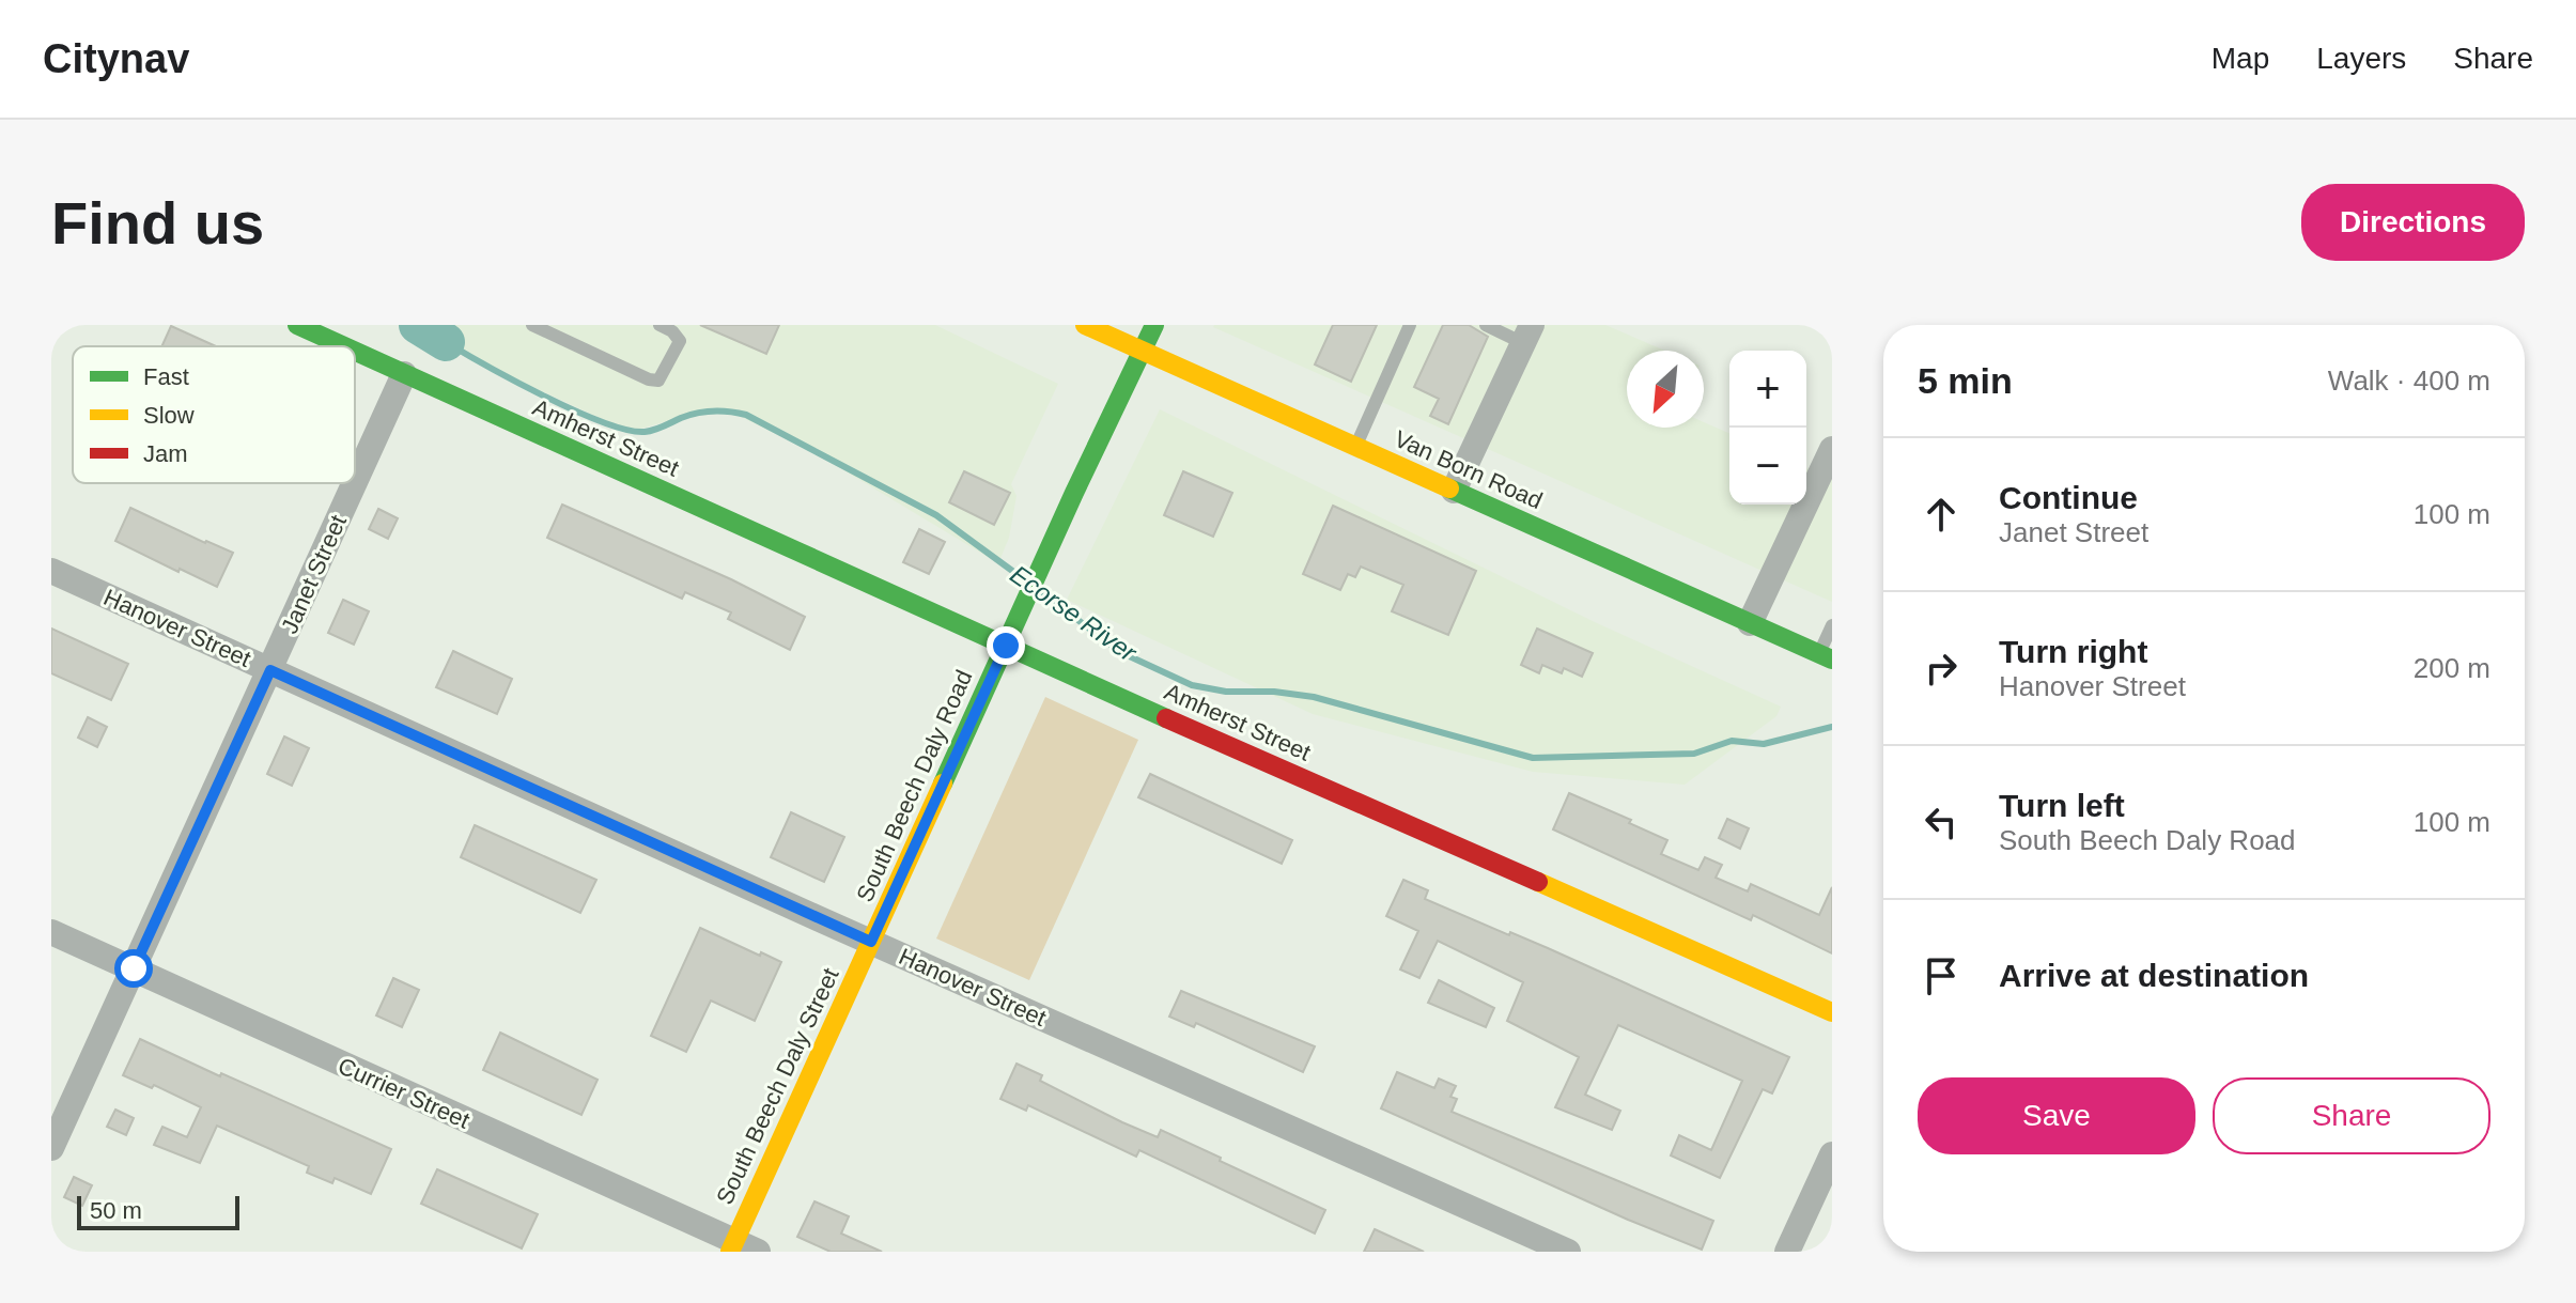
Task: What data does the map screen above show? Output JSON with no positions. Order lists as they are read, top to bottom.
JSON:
{
  "streets": {
    "main road": [
      "Amherst Street",
      "Van Born Road",
      "South Beech Daly Road",
      "South Beech Daly Street"
    ],
    "street": ["Janet Street", "Hanover Street", "Currier Street"]
  },
  "crossings": [
    ["Amherst Street", "Janet Street"],
    ["Amherst Street", "South Beech Daly Road"],
    ["Van Born Road", "South Beech Daly Road"],
    ["Janet Street", "Hanover Street"],
    ["Janet Street", "Currier Street"],
    ["Hanover Street", "South Beech Daly Road"],
    ["Hanover Street", "South Beech Daly Street"],
    ["South Beech Daly Road", "South Beech Daly Street"],
    ["South Beech Daly Street", "Currier Street"]
  ],
  "water": ["Ecorse River"],
  "legend": ["Fast", "Slow", "Jam"],
  "scale_bar": "50 m",
  "north": "bottom left",
  "page": {
    "header": "Citynav",
    "nav": ["Map", "Layers", "Share"],
    "buttons": [
      "Directions",
      ["Save", "Share"]
    ],
    "title": "Find us",
    "heading": ["5 min", "Walk · 400 m"],
    "map_buttons": ["+", "−"],
    "list": [
      ["Continue", "Janet Street", "100 m"],
      ["Turn right", "Hanover Street", "200 m"],
      ["Turn left", "South Beech Daly Road", "100 m"],
      "Arrive at destination"
    ],
    "scale": "50 m"
  }
}
